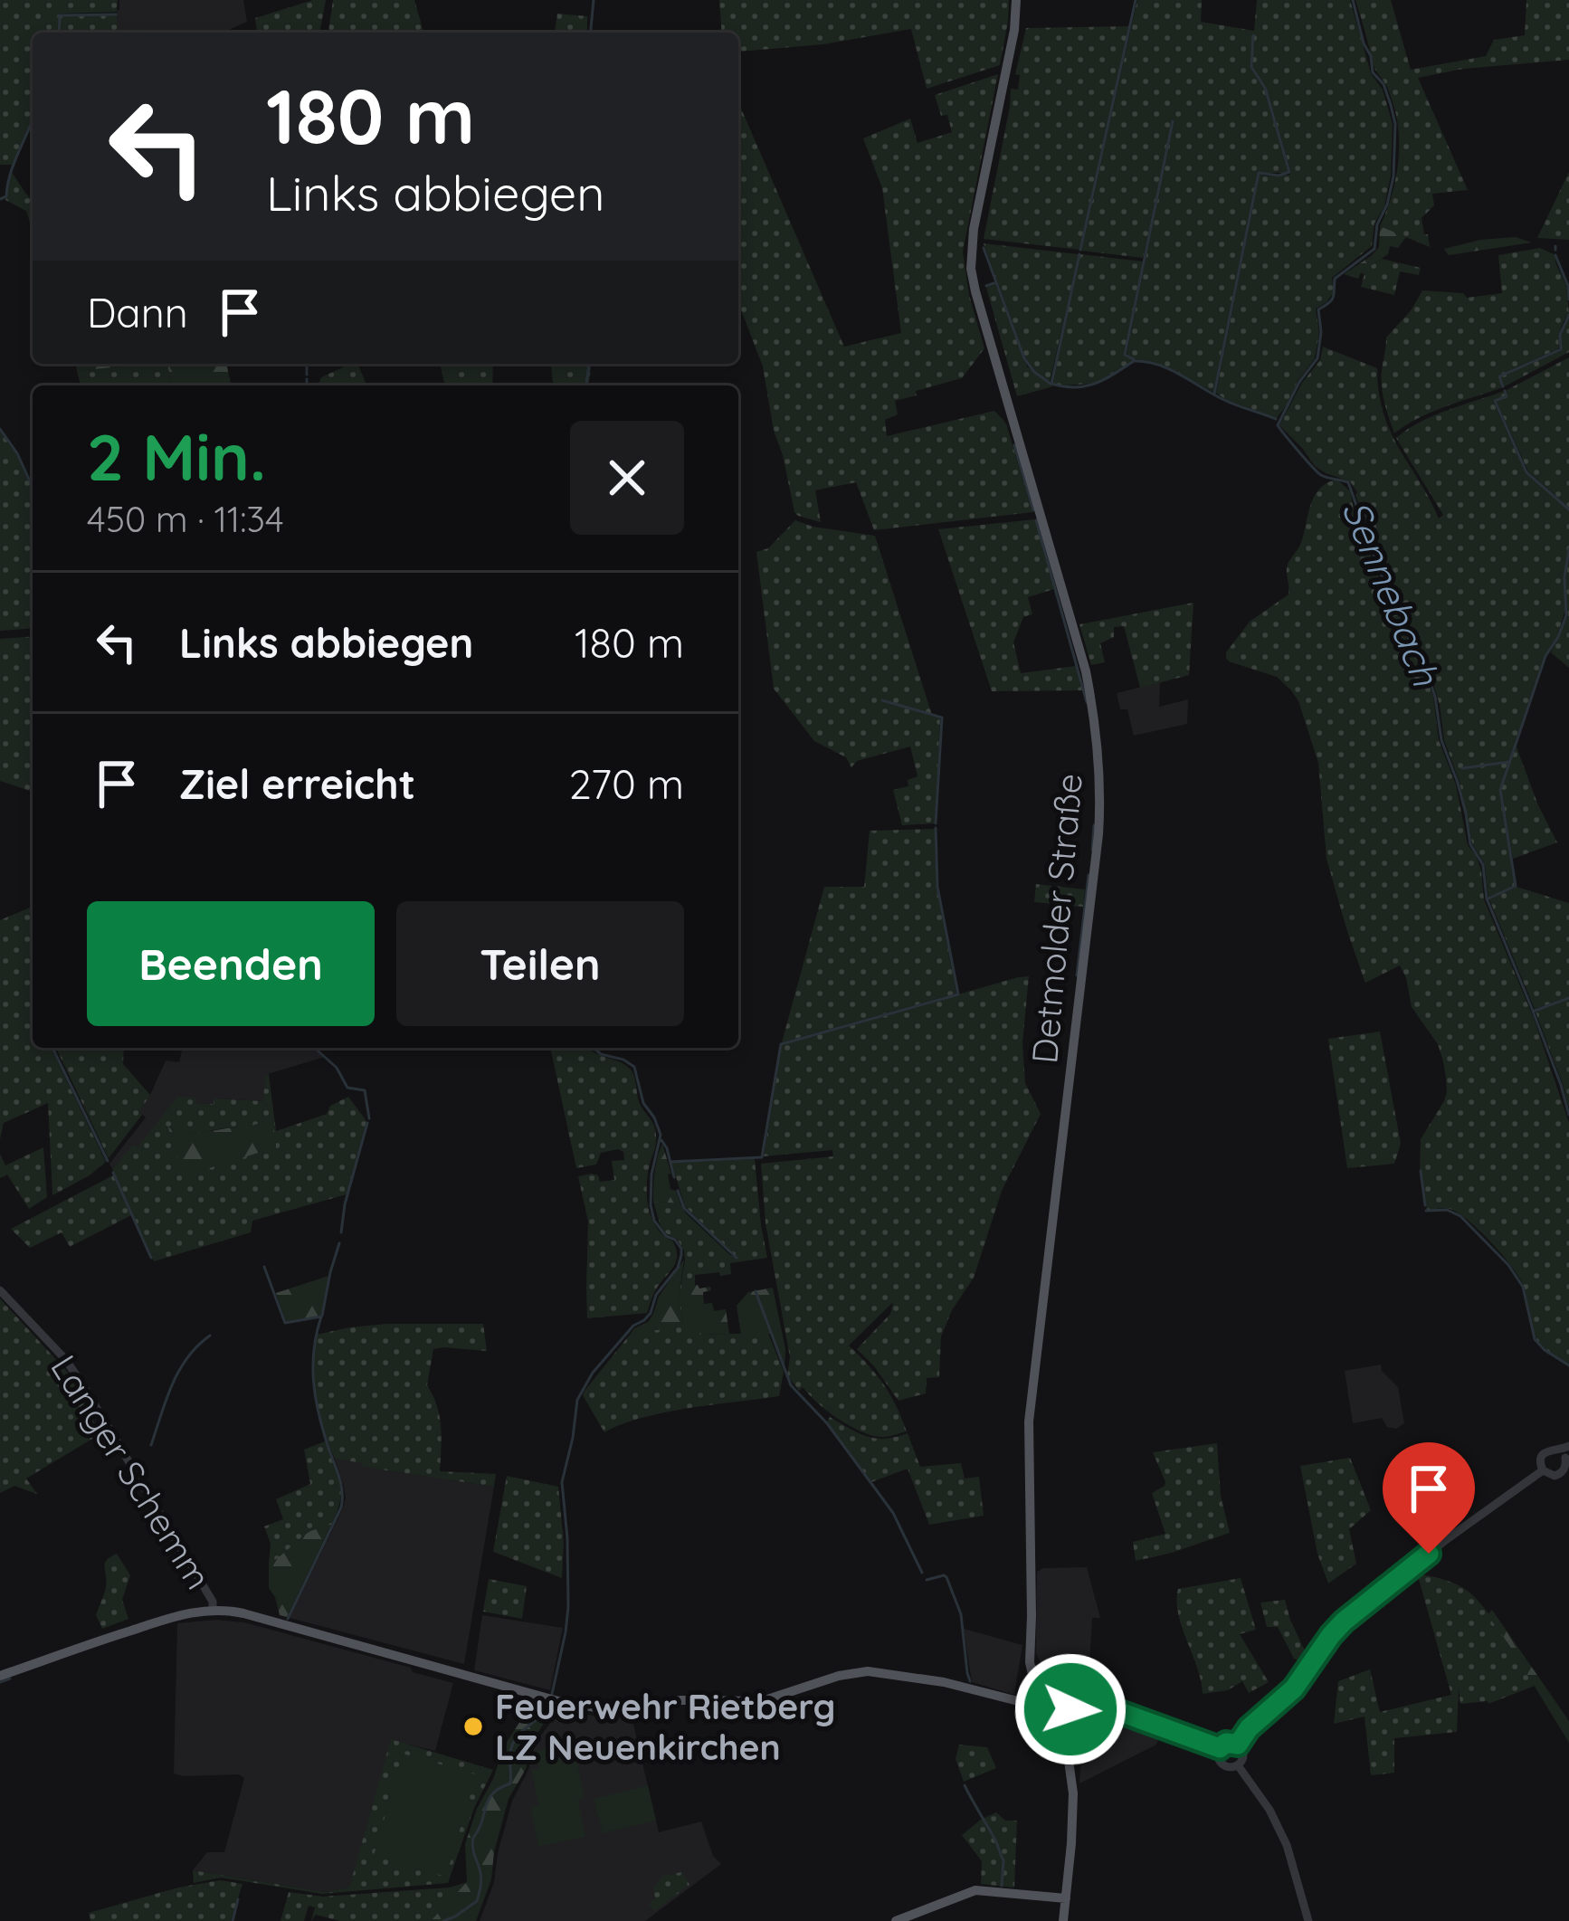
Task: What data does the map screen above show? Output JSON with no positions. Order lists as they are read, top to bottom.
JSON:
{
  "streets": {
    "main road": ["Detmolder Straße"],
    "street": ["Langer Schemm"]
  },
  "water": ["Sennebach"],
  "places": ["Feuerwehr Rietberg LZ Neuenkirchen"],
  "page": {
    "turn": ["180 m", "Links abbiegen"],
    "then": "Dann",
    "heading": ["2 Min.", "450 m · 11:34"],
    "list": [
      {
        "name": "Links abbiegen",
        "value": "180 m"
      },
      {
        "name": "Ziel erreicht",
        "value": "270 m"
      }
    ],
    "buttons": ["Beenden", "Teilen"]
  }
}
